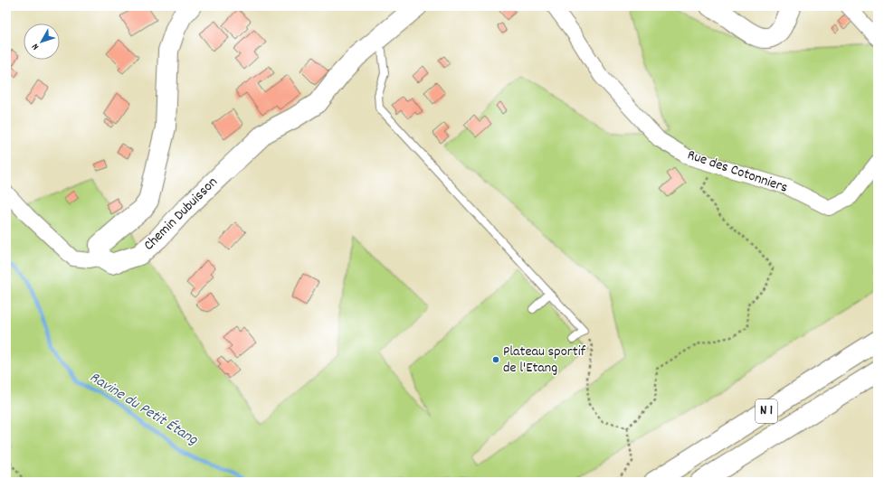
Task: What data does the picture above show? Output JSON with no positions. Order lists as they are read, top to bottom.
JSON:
{
  "streets": {
    "main road": ["Chemin Dubuisson", "N 1"],
    "street": ["Rue des Cotonniers"]
  },
  "water": ["Ravine du Petit Étang"],
  "places": ["Plateau sportif de l'Etang"],
  "north": "bottom left"
}
